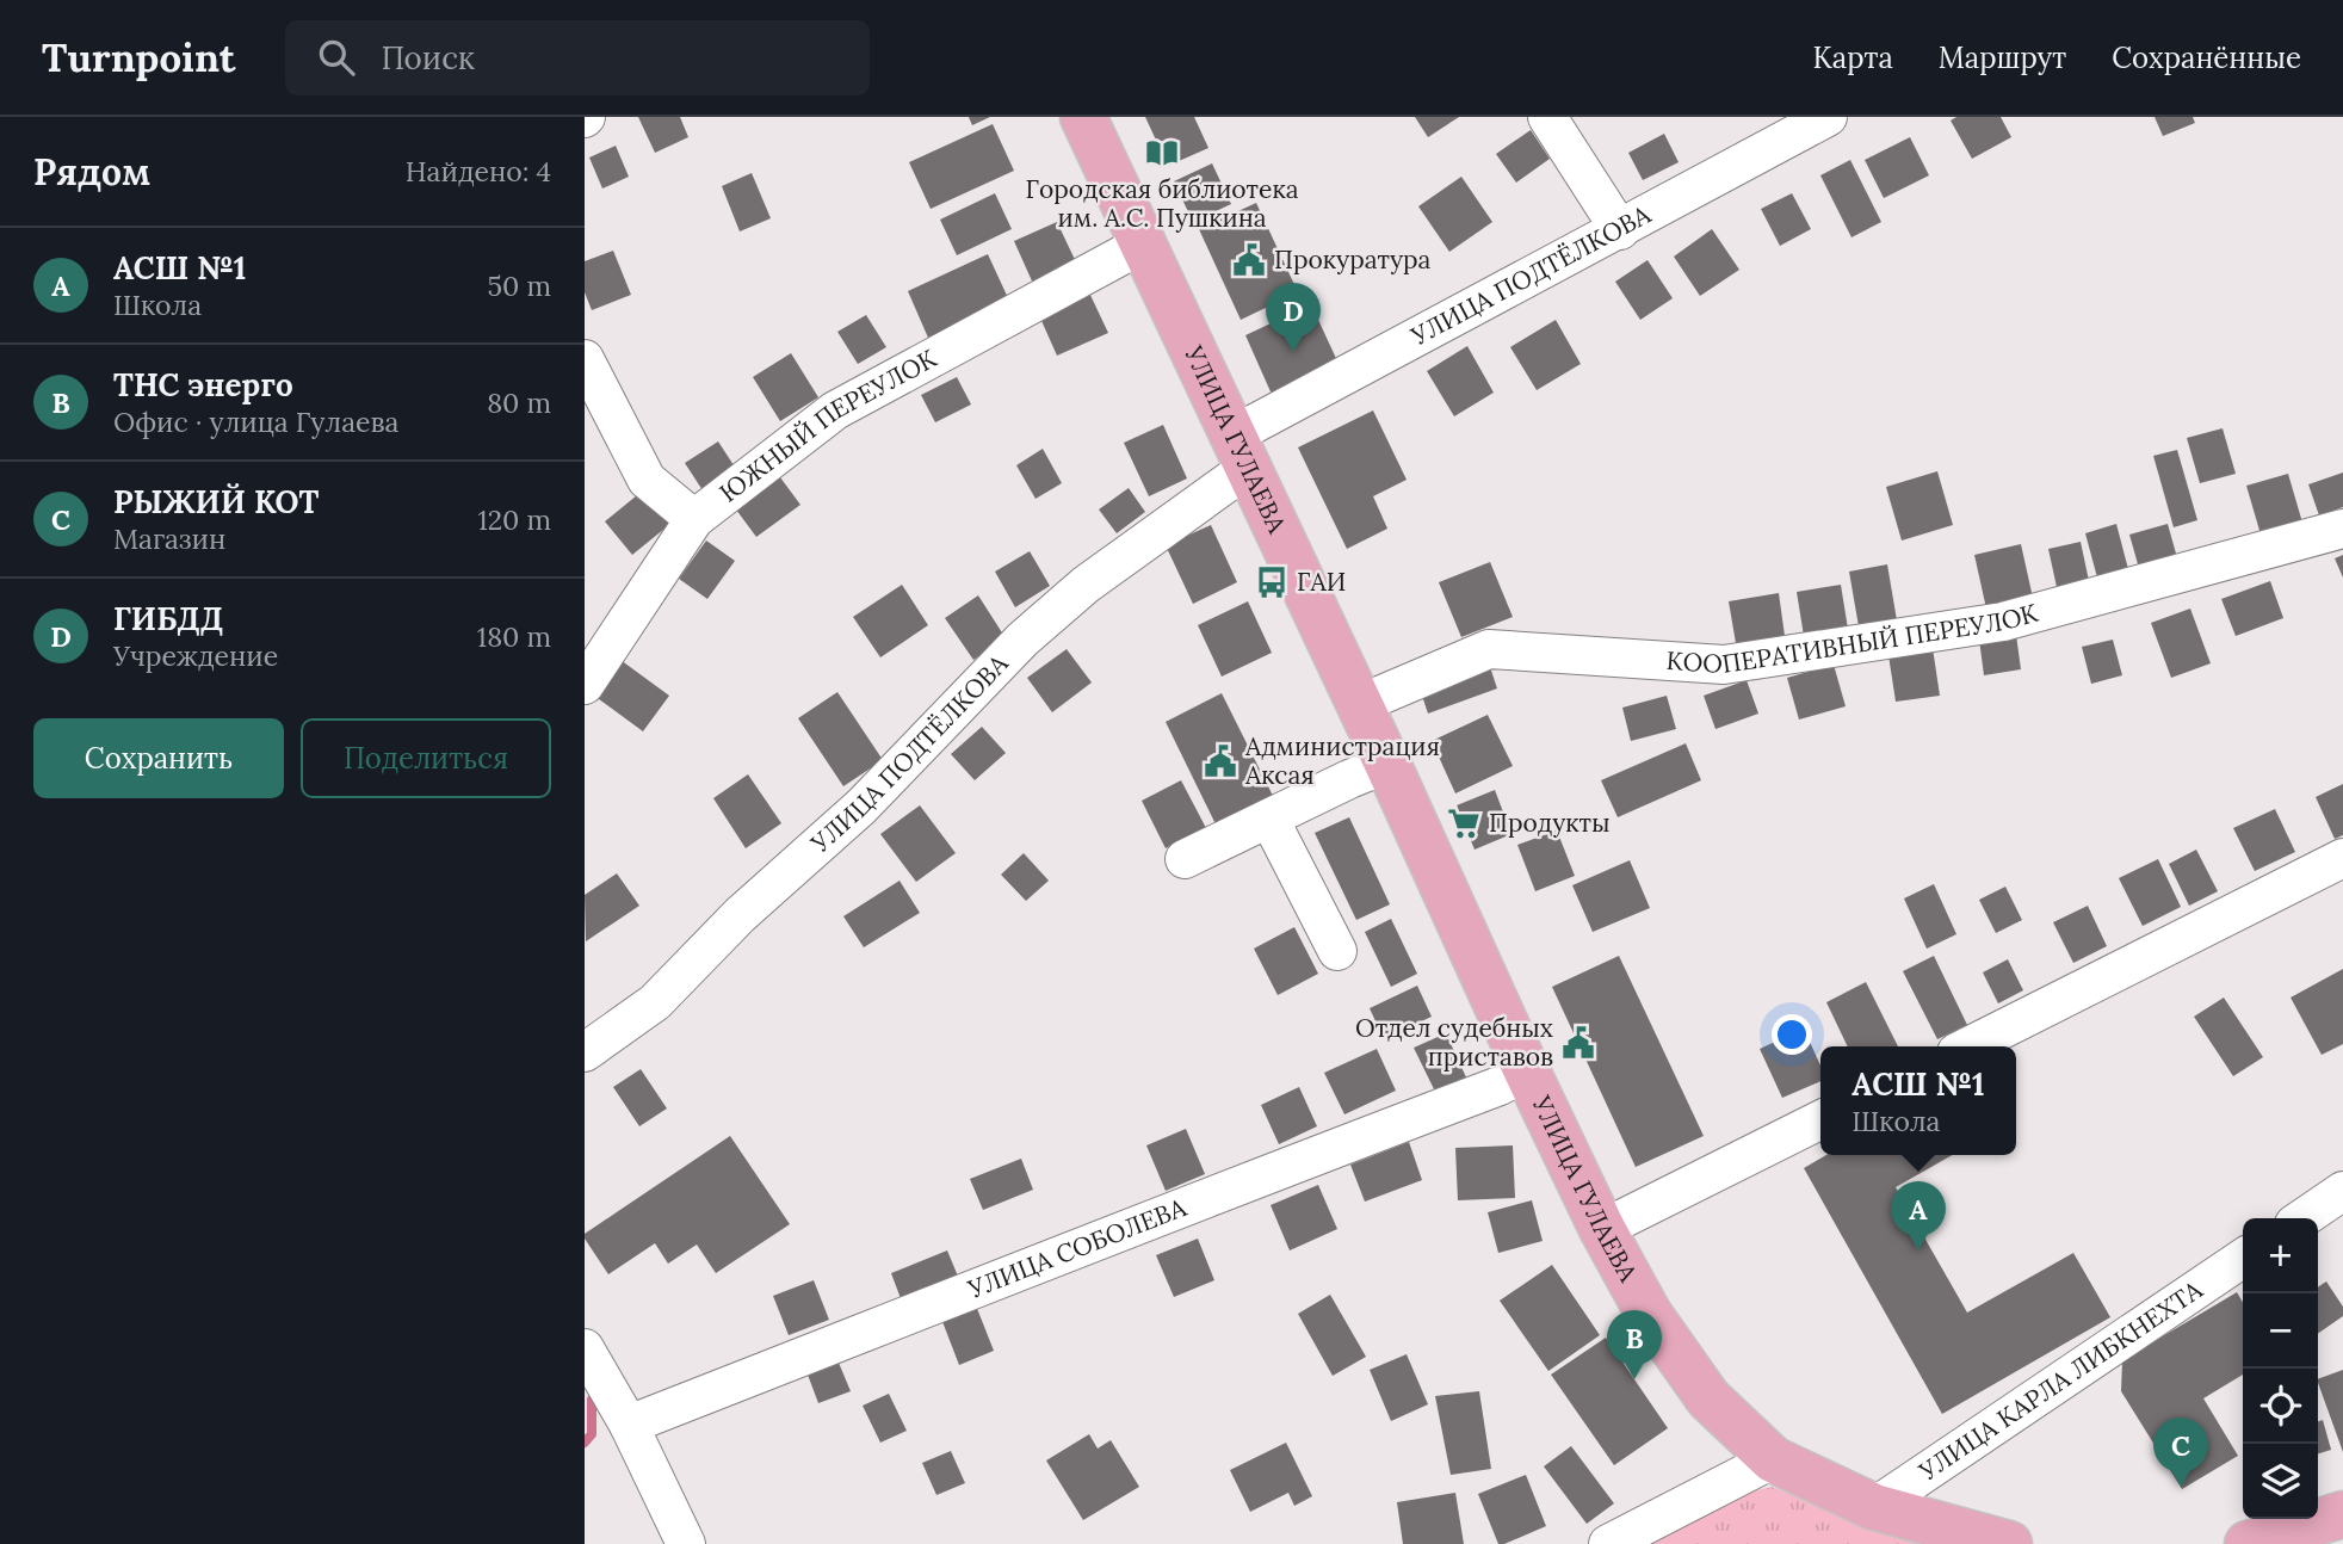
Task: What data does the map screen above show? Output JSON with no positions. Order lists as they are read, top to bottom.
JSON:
{
  "streets": {
    "main road": ["УЛИЦА ГУЛАЕВА"],
    "street": [
      "УЛИЦА ПОДТЁЛКОВА",
      "ЮЖНЫЙ ПЕРЕУЛОК",
      "КООПЕРАТИВНЫЙ ПЕРЕУЛОК",
      "УЛИЦА СОБОЛЕВА",
      "УЛИЦА КАРЛА ЛИБКНЕХТА"
    ]
  },
  "crossings": [
    ["УЛИЦА ПОДТЁЛКОВА", "УЛИЦА ГУЛАЕВА"],
    ["ЮЖНЫЙ ПЕРЕУЛОК", "УЛИЦА ГУЛАЕВА"],
    ["УЛИЦА ГУЛАЕВА", "КООПЕРАТИВНЫЙ ПЕРЕУЛОК"],
    ["УЛИЦА ГУЛАЕВА", "УЛИЦА СОБОЛЕВА"],
    ["УЛИЦА ГУЛАЕВА", "УЛИЦА КАРЛА ЛИБКНЕХТА"]
  ],
  "places": {
    "library": ["Городская библиотека им. А.С. Пушкина"],
    "public building": ["Прокуратура", "Администрация Аксая", "Отдел судебных приставов"],
    "bus stop": ["ГАИ"],
    "supermarket": ["Продукты"]
  },
  "page": {
    "header": "Turnpoint",
    "search": "Поиск",
    "nav": ["Карта", "Маршрут", "Сохранённые"],
    "heading": ["Рядом", "Найдено: 4"],
    "list": [
      {
        "mark": "A",
        "name": "АСШ №1",
        "note": "Школа",
        "value": "50 m"
      },
      {
        "mark": "B",
        "name": "ТНС энерго",
        "note": "Офис · улица Гулаева",
        "value": "80 m"
      },
      {
        "mark": "C",
        "name": "РЫЖИЙ КОТ",
        "note": "Магазин",
        "value": "120 m"
      },
      {
        "mark": "D",
        "name": "ГИБДД",
        "note": "Учреждение",
        "value": "180 m"
      }
    ],
    "pins": [
      "D",
      "A",
      "B",
      "C"
    ],
    "buttons": ["Сохранить", "Поделиться"],
    "popup": ["АСШ №1", "Школа"],
    "map_buttons": ["+", "−"]
  }
}
